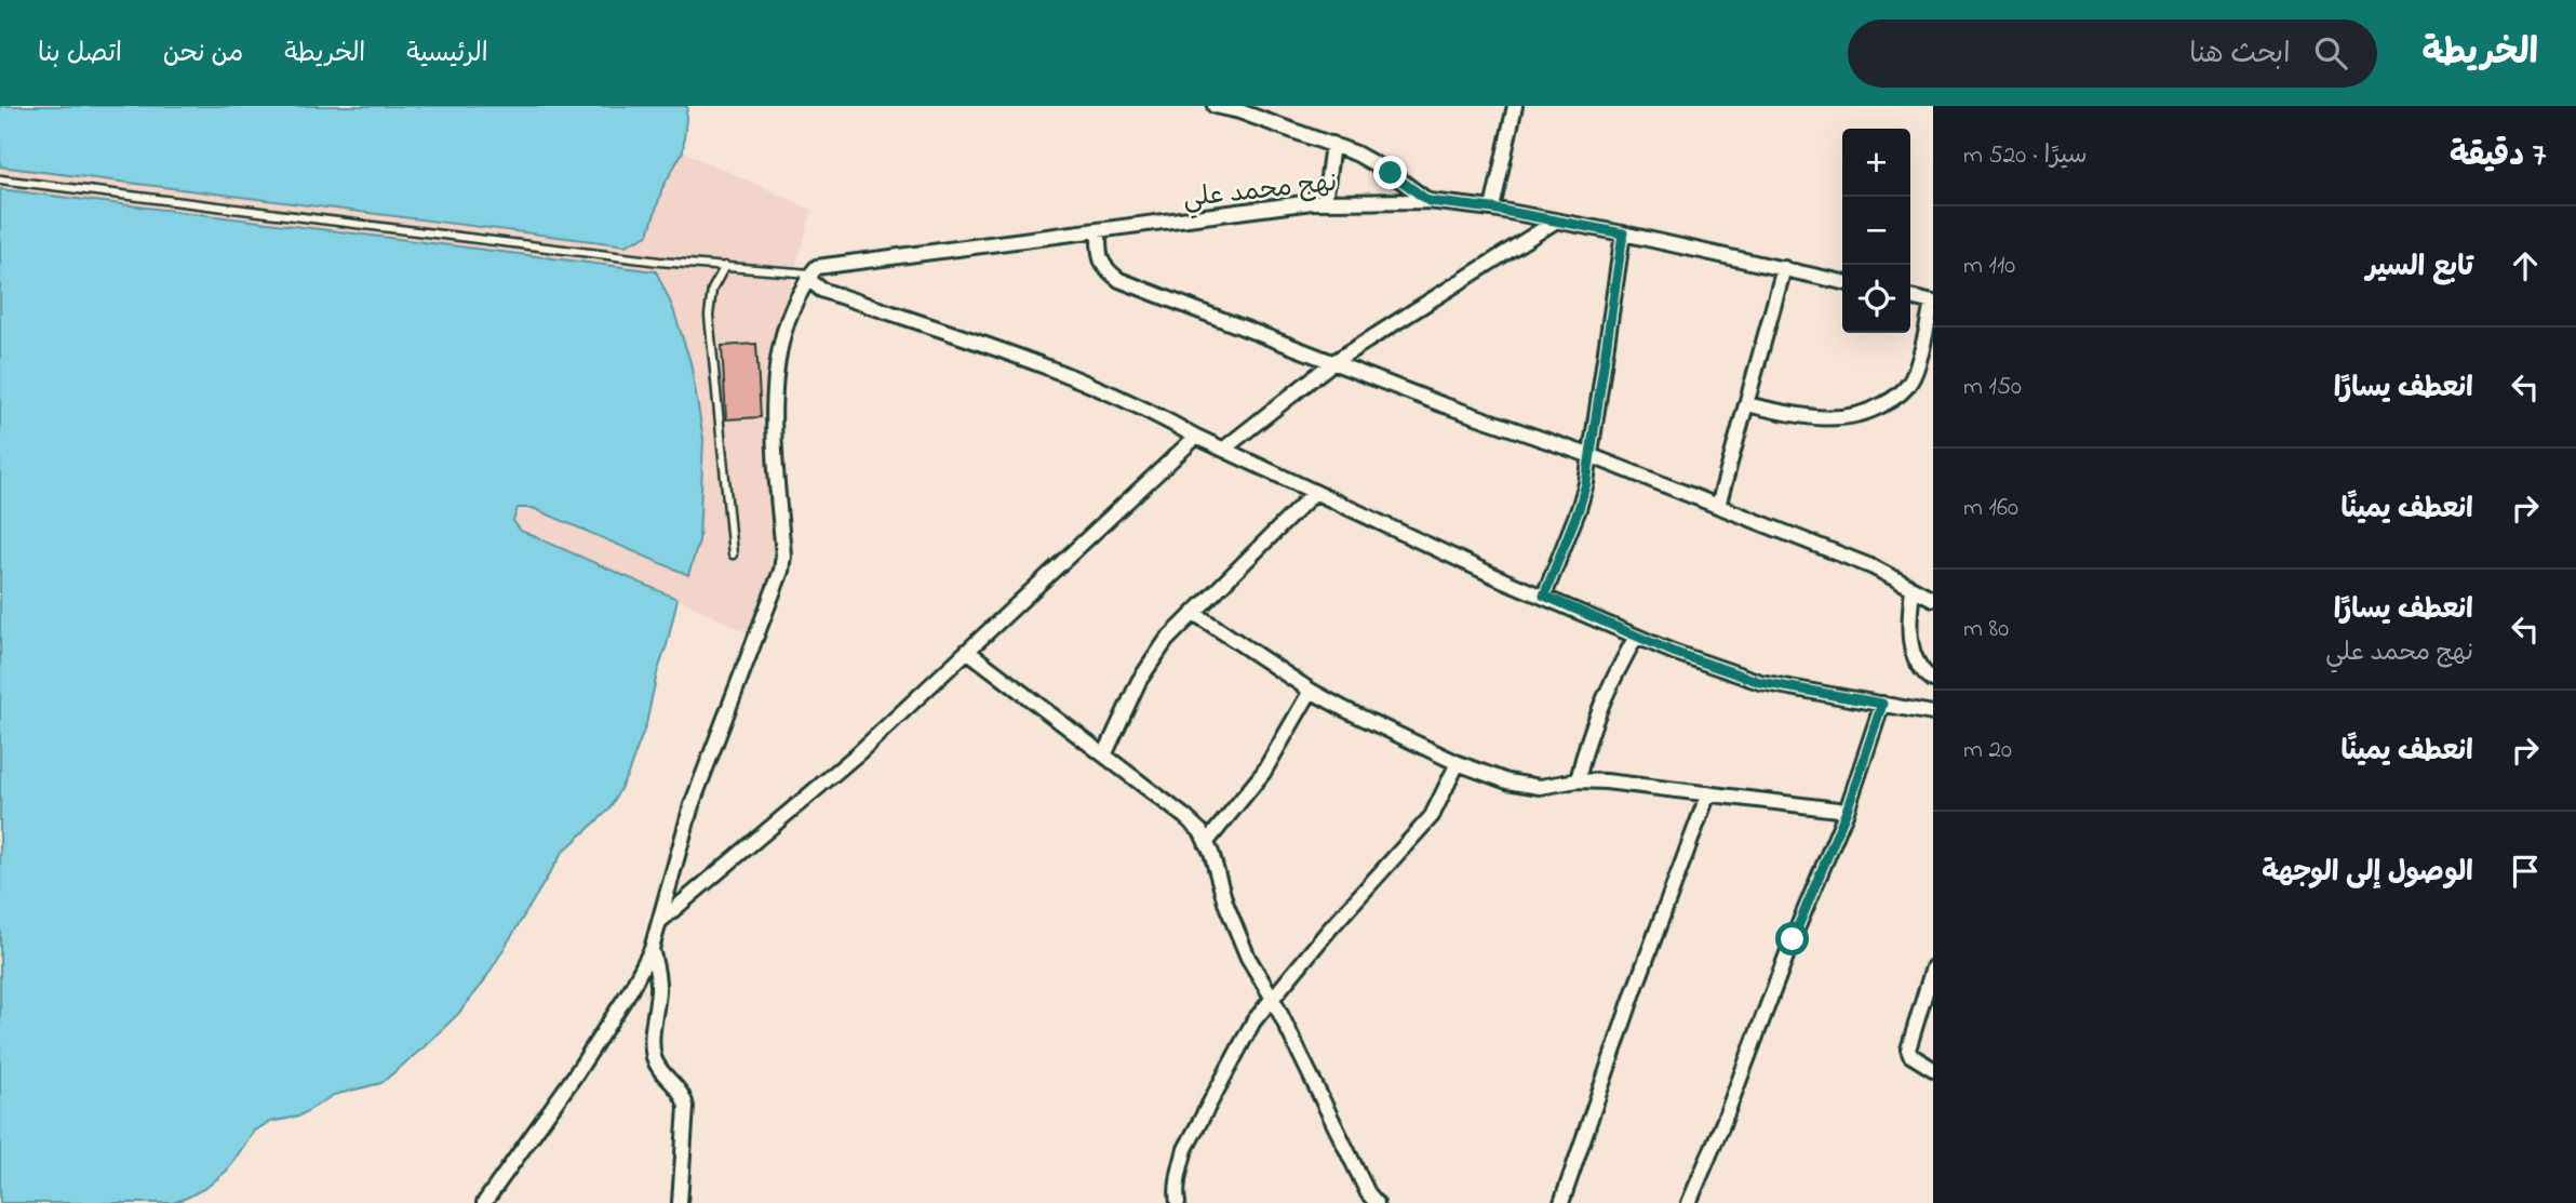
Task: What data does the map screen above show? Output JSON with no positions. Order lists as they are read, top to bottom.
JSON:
{
  "streets": {
    "street": ["نهج محمد علي"]
  },
  "page": {
    "header": "الخريطة",
    "search": "ابحث هنا",
    "nav": [
      "الرئيسية",
      "الخريطة",
      "من نحن",
      "اتصل بنا"
    ],
    "heading": ["7 دقيقة", "سيرًا · 520 m"],
    "map_buttons": ["+", "−"],
    "list": [
      ["تابع السير", "110 m"],
      ["انعطف يسارًا", "150 m"],
      ["انعطف يمينًا", "160 m"],
      ["انعطف يسارًا", "نهج محمد علي", "80 m"],
      ["انعطف يمينًا", "20 m"],
      "الوصول إلى الوجهة"
    ]
  }
}
